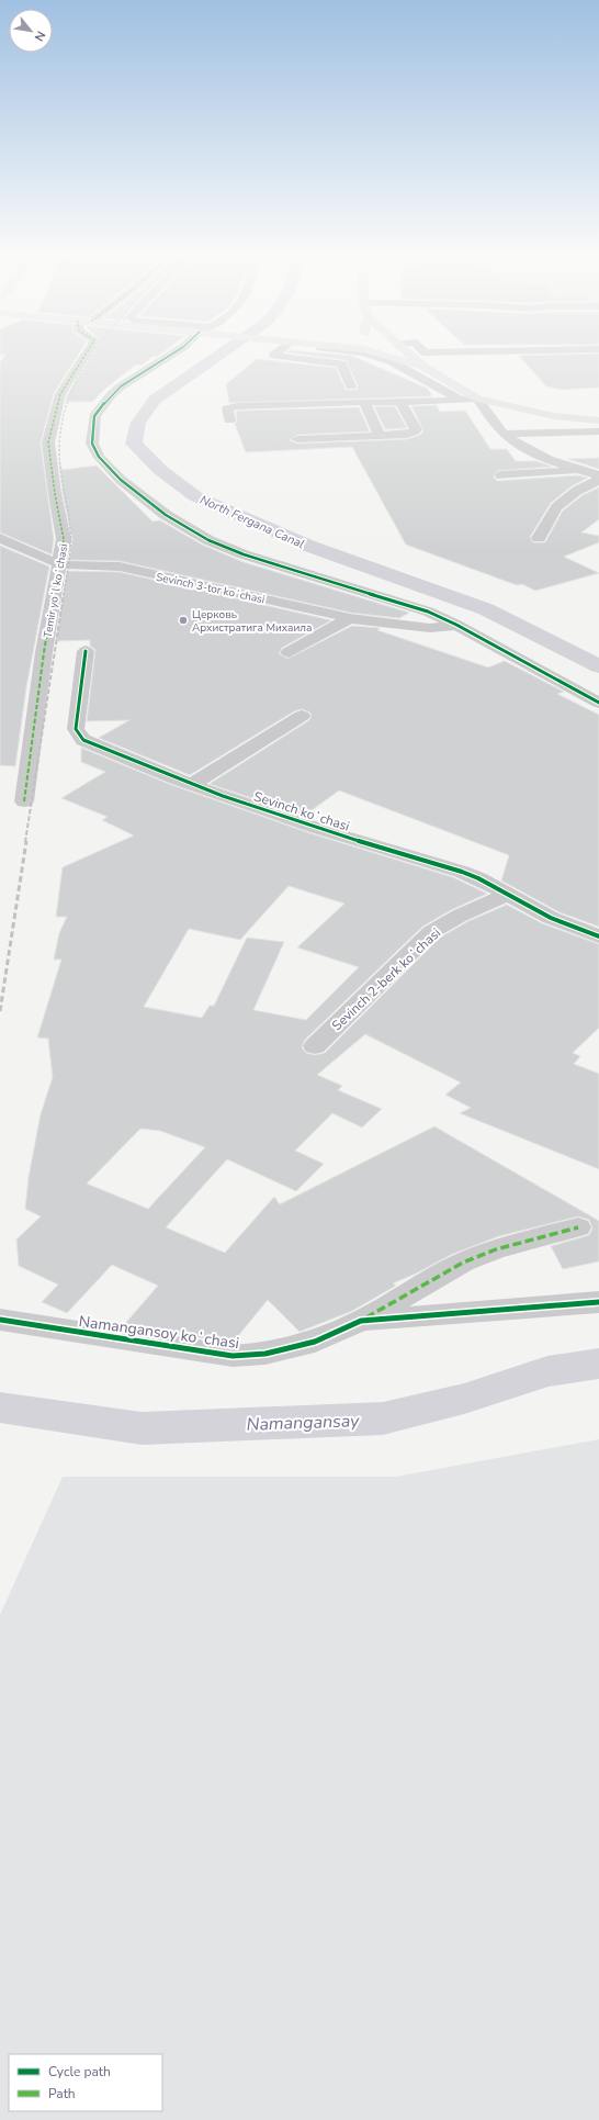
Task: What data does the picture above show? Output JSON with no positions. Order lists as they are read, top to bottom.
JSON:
{
  "streets": {
    "street": [
      "Sevinch 3-tor koʻchasi",
      "Temir yoʻl koʻchasi",
      "Sevinch koʻchasi",
      "Sevinch 2-berk koʻchasi",
      "Namangansoy koʻchasi"
    ]
  },
  "crossings": [
    ["Sevinch 3-tor koʻchasi", "Temir yoʻl koʻchasi"],
    ["Sevinch koʻchasi", "Sevinch 2-berk koʻchasi"]
  ],
  "water": ["North Fergana Canal", "Namangansay"],
  "places": ["Церковь Архистратига Михаила"],
  "legend": ["Cycle path", "Path"],
  "north": "bottom right"
}
